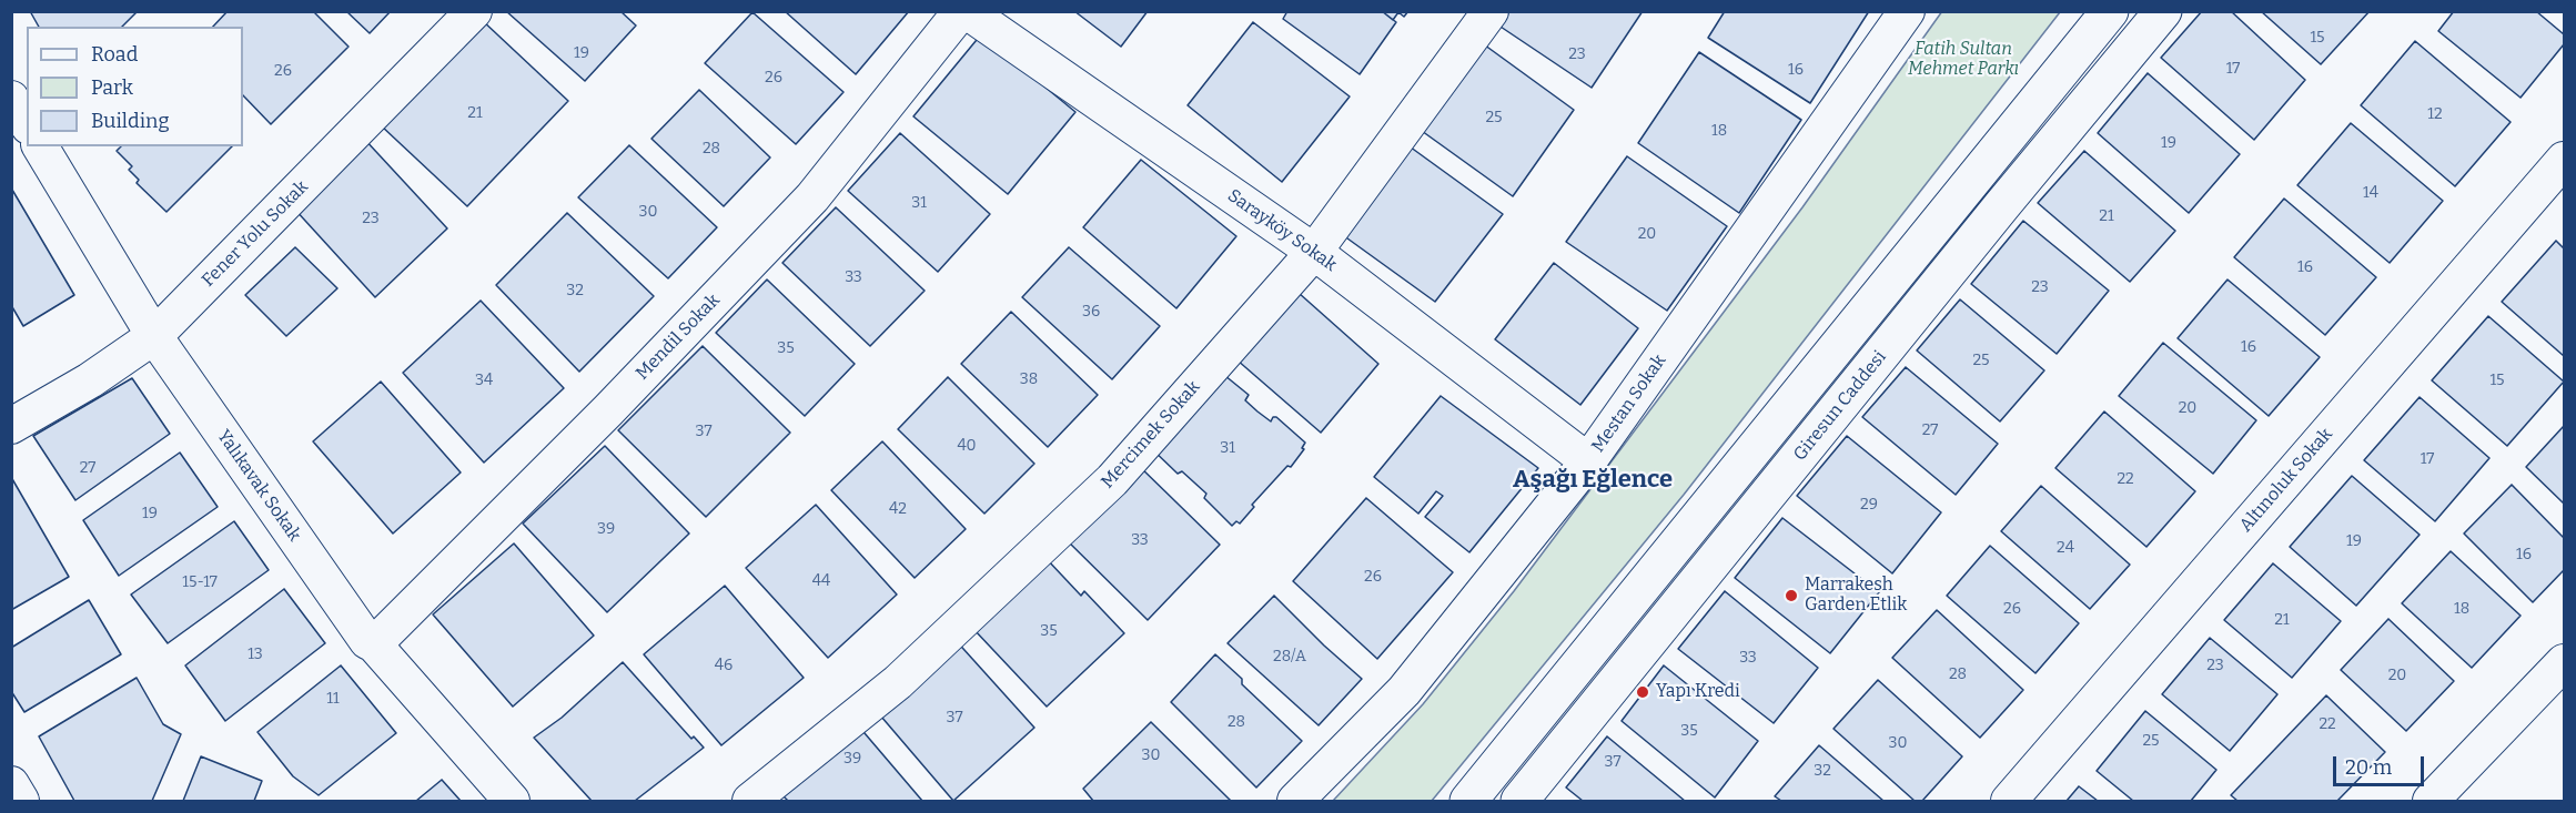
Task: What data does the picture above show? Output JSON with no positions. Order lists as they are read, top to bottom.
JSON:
{
  "streets": {
    "main road": ["Giresun Caddesi"],
    "street": [
      "Sarayköy Sokak",
      "Fener Yolu Sokak",
      "Mendil Sokak",
      "Mestan Sokak",
      "Mercimek Sokak",
      "Altınoluk Sokak",
      "Yalıkavak Sokak"
    ]
  },
  "crossings": [
    ["Sarayköy Sokak", "Mestan Sokak"],
    ["Sarayköy Sokak", "Mercimek Sokak"],
    ["Fener Yolu Sokak", "Yalıkavak Sokak"],
    ["Mendil Sokak", "Yalıkavak Sokak"]
  ],
  "districts": ["Aşağı Eğlence"],
  "parks": ["Fatih Sultan Mehmet Parkı"],
  "places": ["Marrakesh Garden Etlik", "Yapı Kredi"],
  "house_numbers": [
    "15",
    "19",
    "23",
    "17",
    "16",
    "26",
    "26",
    "21",
    "12",
    "25",
    "18",
    "19",
    "28",
    "14",
    "31",
    "30",
    "21",
    "23",
    "20",
    "16",
    "33",
    "23",
    "32",
    "36",
    "16",
    "35",
    "25",
    "38",
    "34",
    "15",
    "20",
    "27",
    "37",
    "40",
    "31",
    "17",
    "27",
    "22",
    "29",
    "42",
    "19",
    "39",
    "33",
    "19",
    "24",
    "16",
    "26",
    "44",
    "15-17",
    "26",
    "18",
    "21",
    "35",
    "13",
    "28/A",
    "33",
    "46",
    "23",
    "28",
    "20",
    "11",
    "37",
    "28",
    "22",
    "35",
    "25",
    "30",
    "30",
    "39",
    "37",
    "32"
  ],
  "legend": ["Road", "Park", "Building"],
  "scale_bar": "20 m"
}
